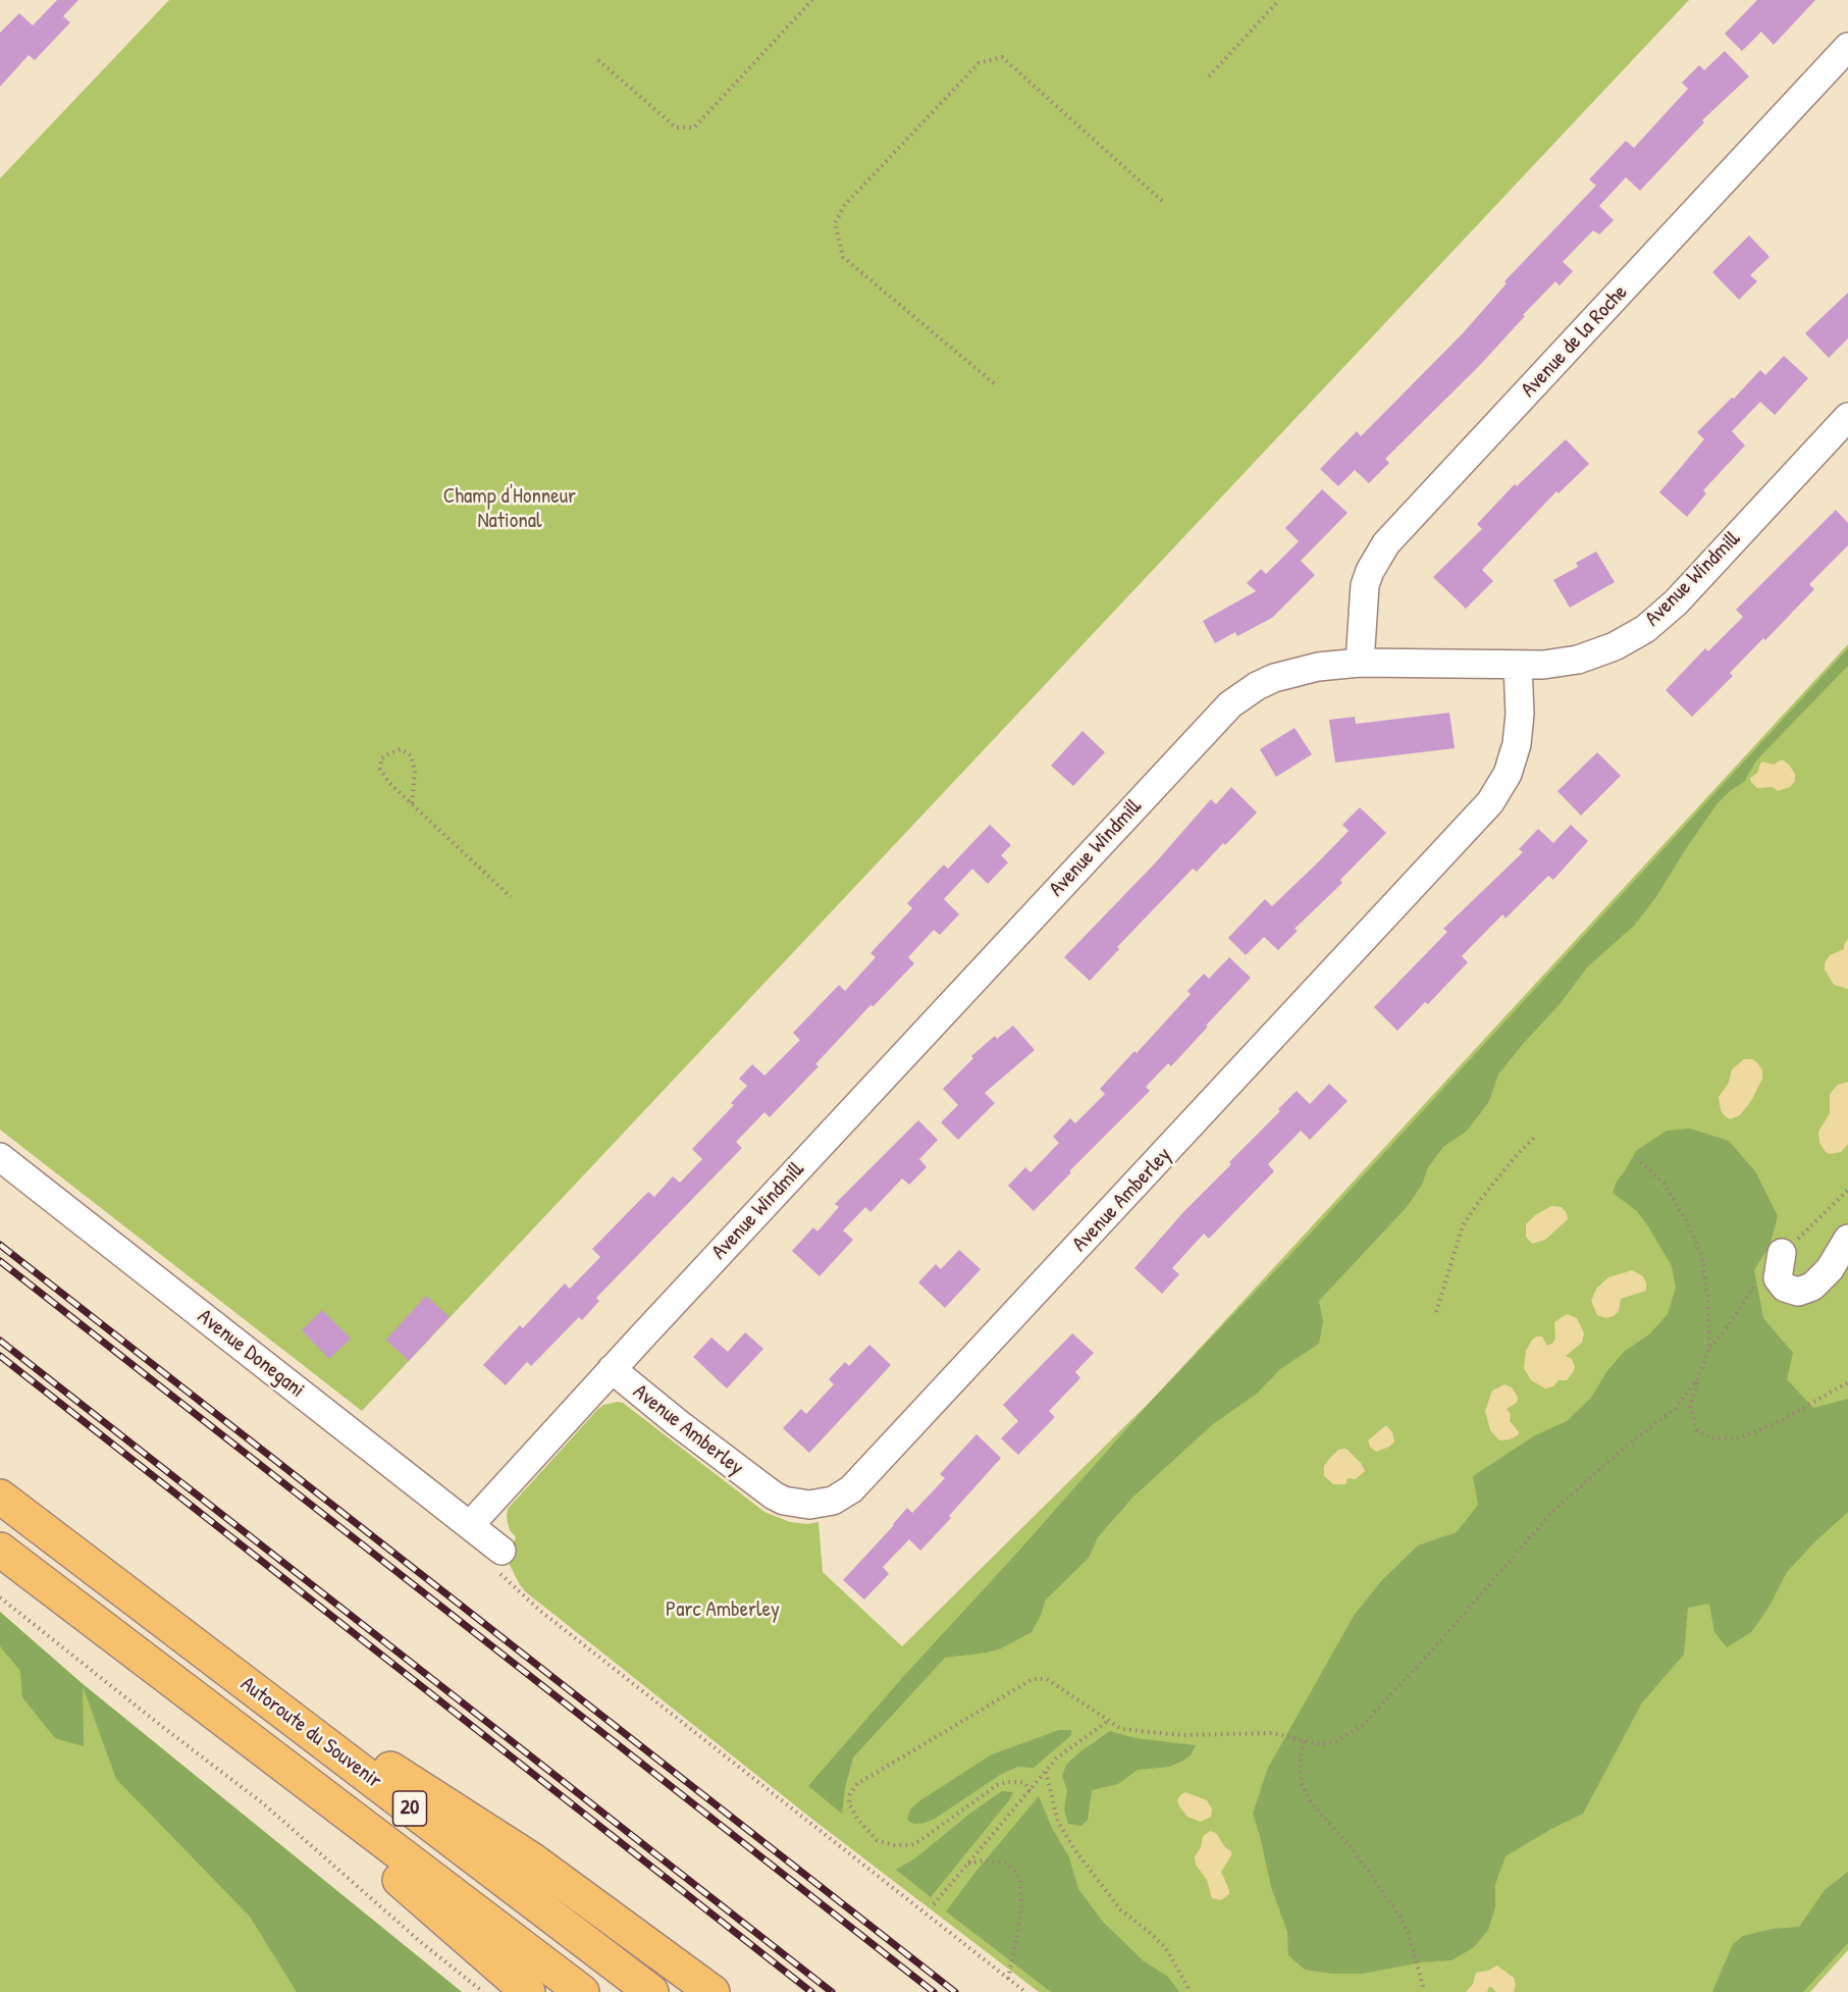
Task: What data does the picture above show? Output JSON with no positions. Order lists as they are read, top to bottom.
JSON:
{
  "streets": {
    "highway": ["Autoroute du Souvenir", "20"],
    "street": [
      "Avenue de la Roche",
      "Avenue Windmill",
      "Avenue Amberley",
      "Avenue Donegani"
    ]
  },
  "crossings": [
    ["Avenue de la Roche", "Avenue Windmill"],
    ["Avenue Windmill", "Avenue Amberley"],
    ["Avenue Windmill", "Avenue Donegani"]
  ],
  "parks": ["Champ d'Honneur National", "Parc Amberley"]
}
